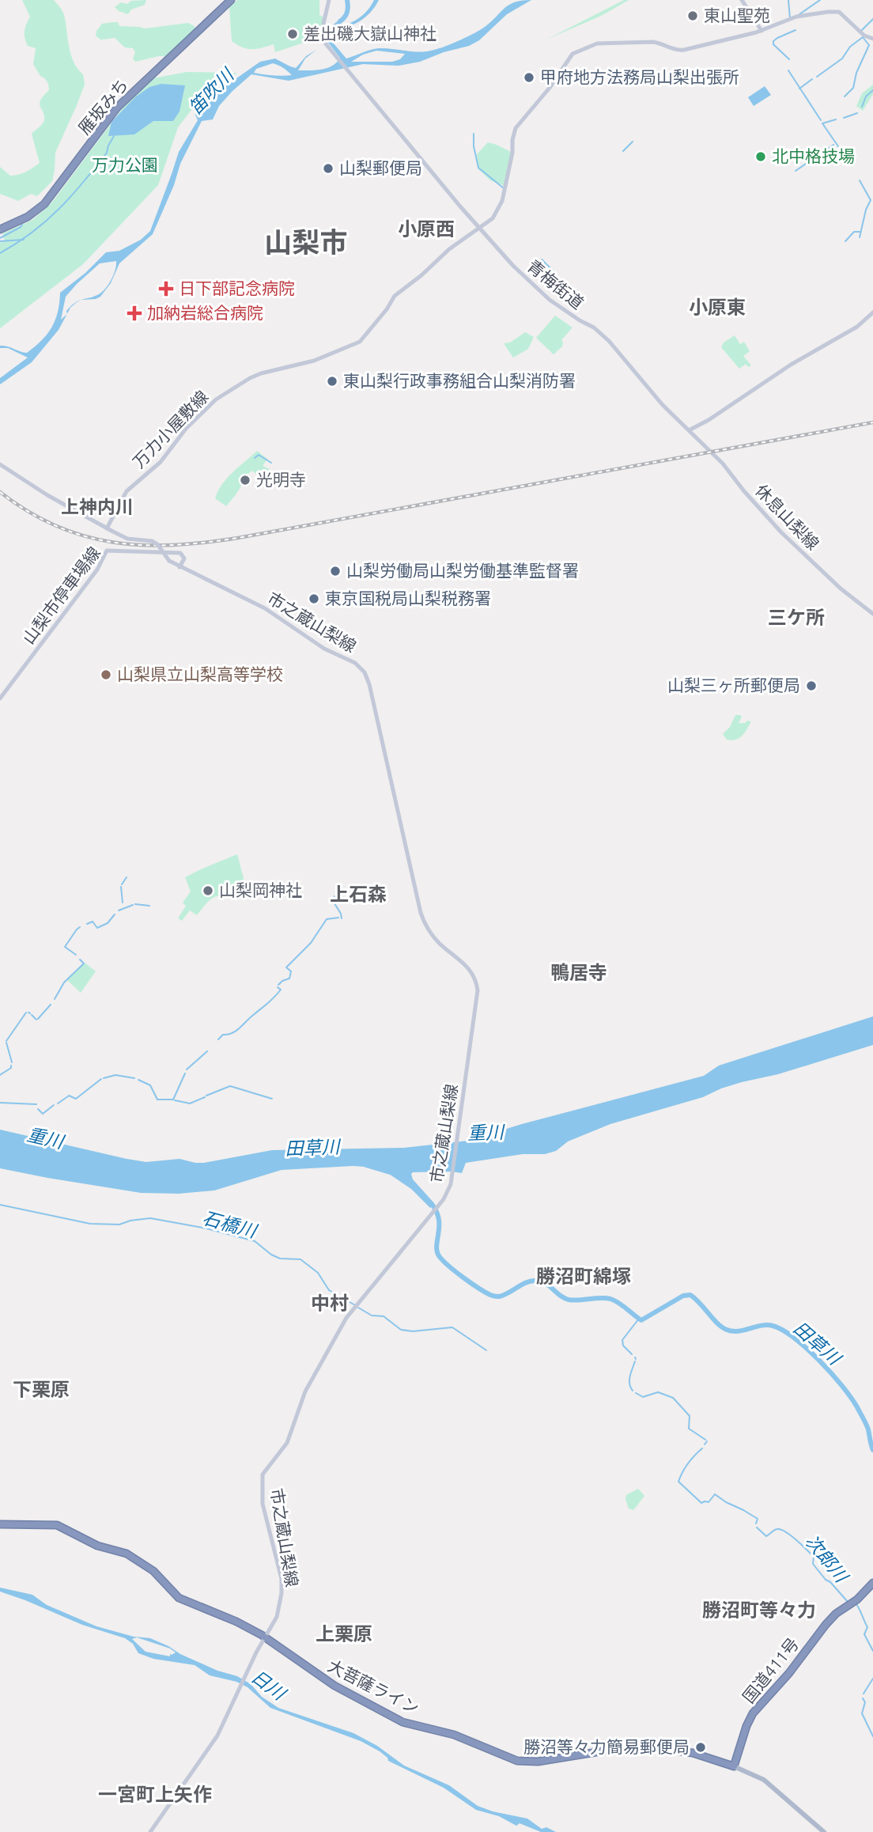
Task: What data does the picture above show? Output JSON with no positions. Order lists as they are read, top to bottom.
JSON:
{
  "streets": {
    "highway": ["雁坂みち", "国道411号", "大菩薩ライン"],
    "main road": [
      "青梅街道",
      "万力小屋敷線",
      "休息山梨線",
      "山梨市停車場線",
      "市之蔵山梨線"
    ]
  },
  "crossings": [
    ["青梅街道", "万力小屋敷線"],
    ["青梅街道", "休息山梨線"],
    ["万力小屋敷線", "市之蔵山梨線"],
    ["山梨市停車場線", "市之蔵山梨線"],
    ["市之蔵山梨線", "大菩薩ライン"],
    ["国道411号", "大菩薩ライン"]
  ],
  "districts": [
    "小原西",
    "山梨市",
    "小原東",
    "上神内川",
    "三ケ所",
    "上石森",
    "鴨居寺",
    "勝沼町綿塚",
    "中村",
    "下栗原",
    "勝沼町等々力",
    "上栗原",
    "一宮町上矢作"
  ],
  "water": [
    "笛吹川",
    "重川",
    "田草川",
    "石橋川",
    "次郎川",
    "日川"
  ],
  "parks": ["万力公園"],
  "places": {
    "other": [
      "東山聖苑",
      "差出磯大嶽山神社",
      "甲府地方法務局山梨出張所",
      "北中格技場",
      "山梨郵便局",
      "東山梨行政事務組合山梨消防署",
      "光明寺",
      "山梨労働局山梨労働基準監督署",
      "東京国税局山梨税務署",
      "山梨県立山梨高等学校",
      "山梨三ヶ所郵便局",
      "山梨岡神社",
      "勝沼等々力簡易郵便局"
    ],
    "health": ["日下部記念病院", "加納岩総合病院"]
  }
}
